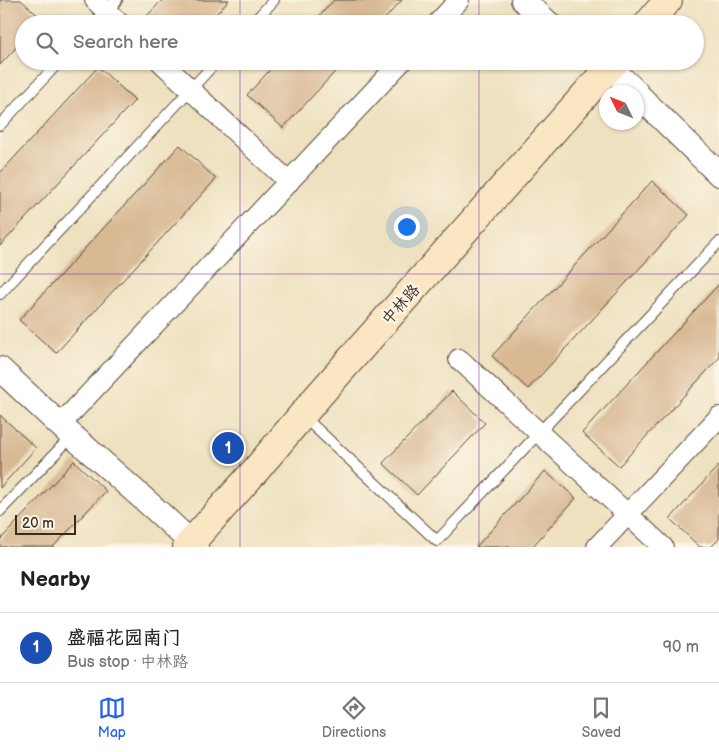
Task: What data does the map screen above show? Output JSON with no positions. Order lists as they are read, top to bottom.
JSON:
{
  "streets": {
    "main road": ["中林路"]
  },
  "scale_bar": "20 m",
  "north": "top left",
  "page": {
    "search": "Search here",
    "pins": "1",
    "scale": "20 m",
    "heading": "Nearby",
    "list": [
      {
        "mark": "1",
        "name": "盛福花园南门",
        "note": "Bus stop · 中林路",
        "value": "90 m"
      }
    ],
    "nav": ["Map", "Directions", "Saved"]
  }
}
